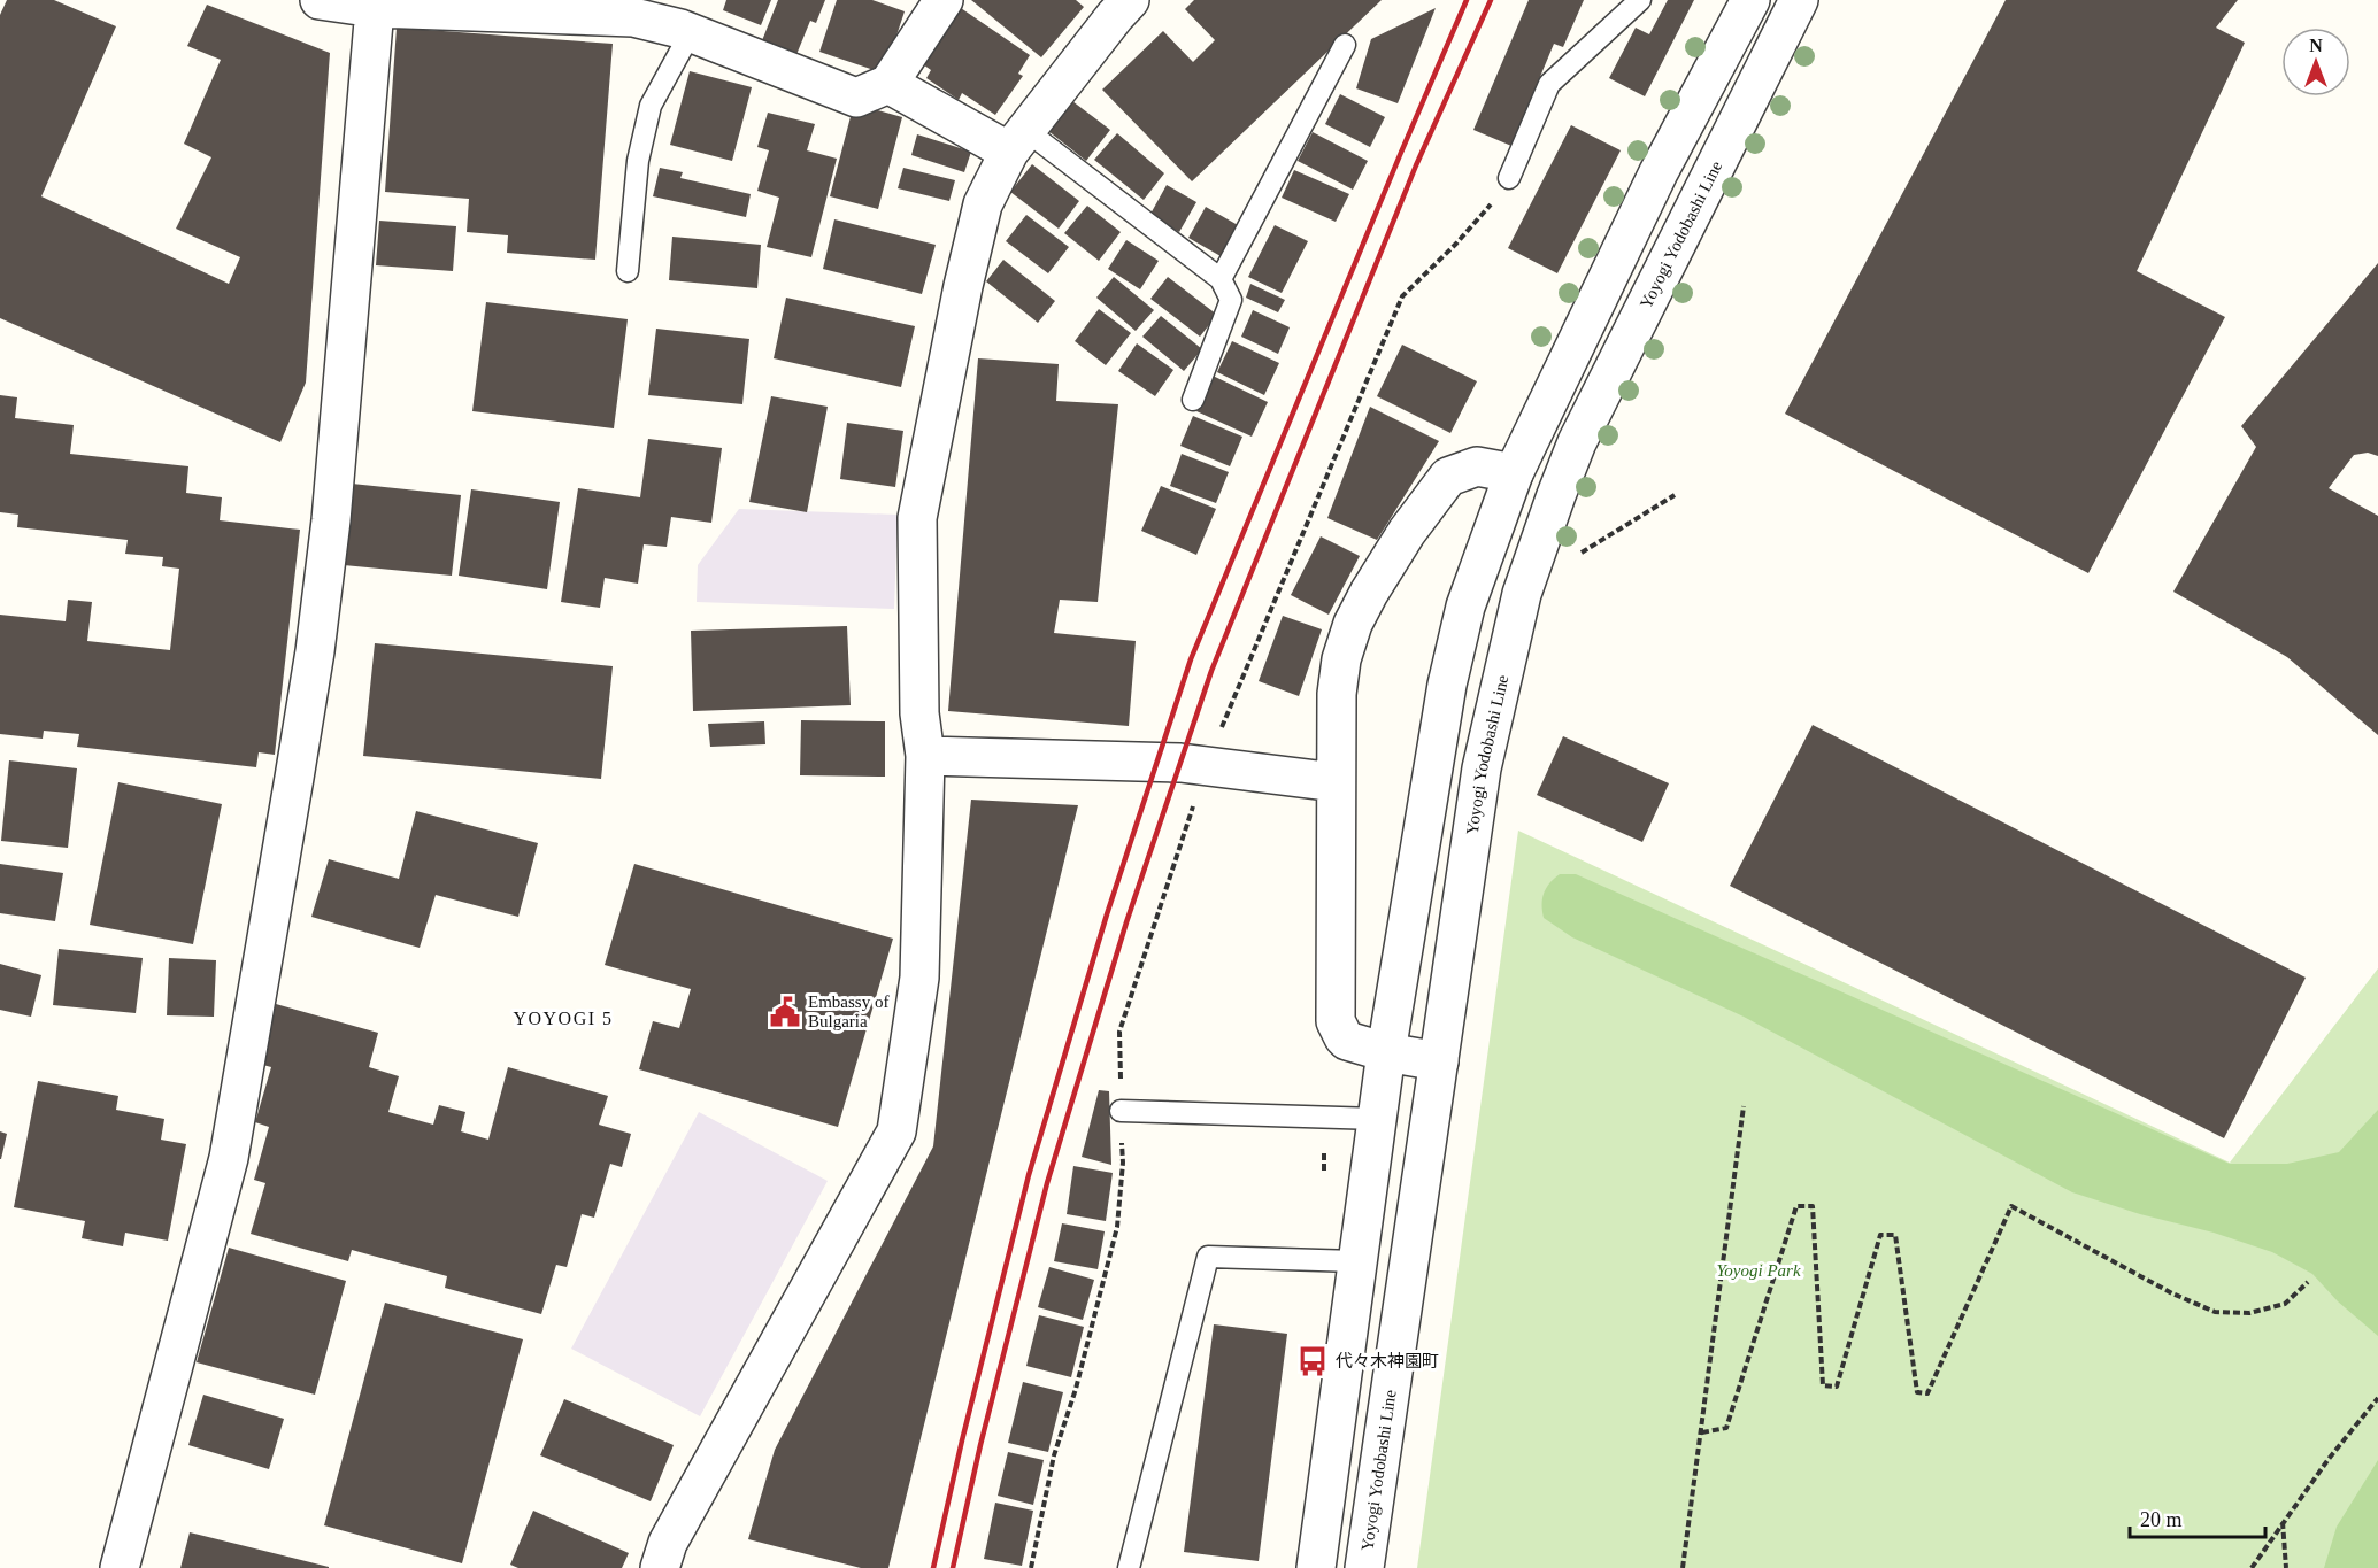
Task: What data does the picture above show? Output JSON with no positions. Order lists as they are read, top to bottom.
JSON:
{
  "streets": {
    "street": ["Yoyogi Yodobashi Line"]
  },
  "districts": ["YOYOGI 5"],
  "parks": ["Yoyogi Park"],
  "places": {
    "public building": ["Embassy of Bulgaria"],
    "bus stop": ["代々木神園町"]
  },
  "scale_bar": "20 m",
  "north": "top"
}
